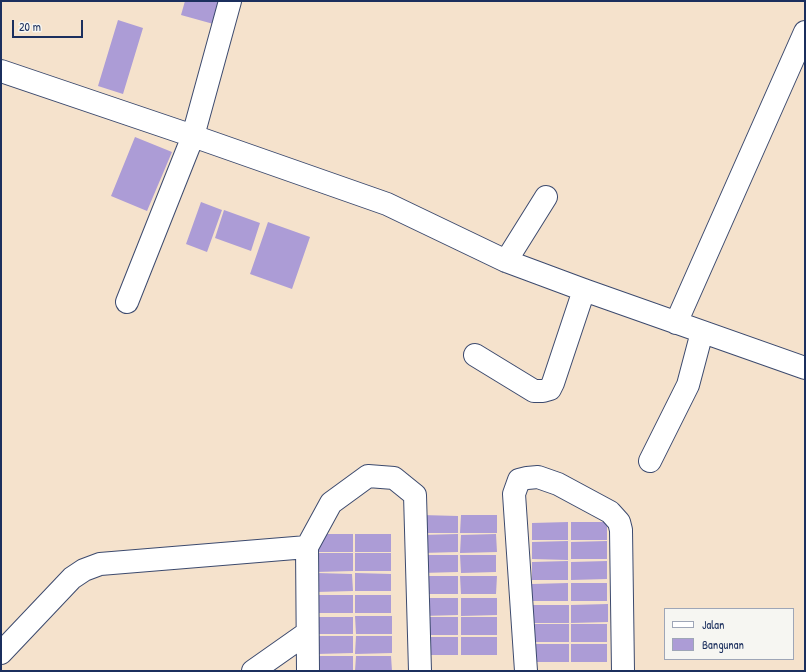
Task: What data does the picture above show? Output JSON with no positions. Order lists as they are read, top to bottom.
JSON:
{
  "legend": ["Jalan", "Bangunan"],
  "scale_bar": "20 m"
}
